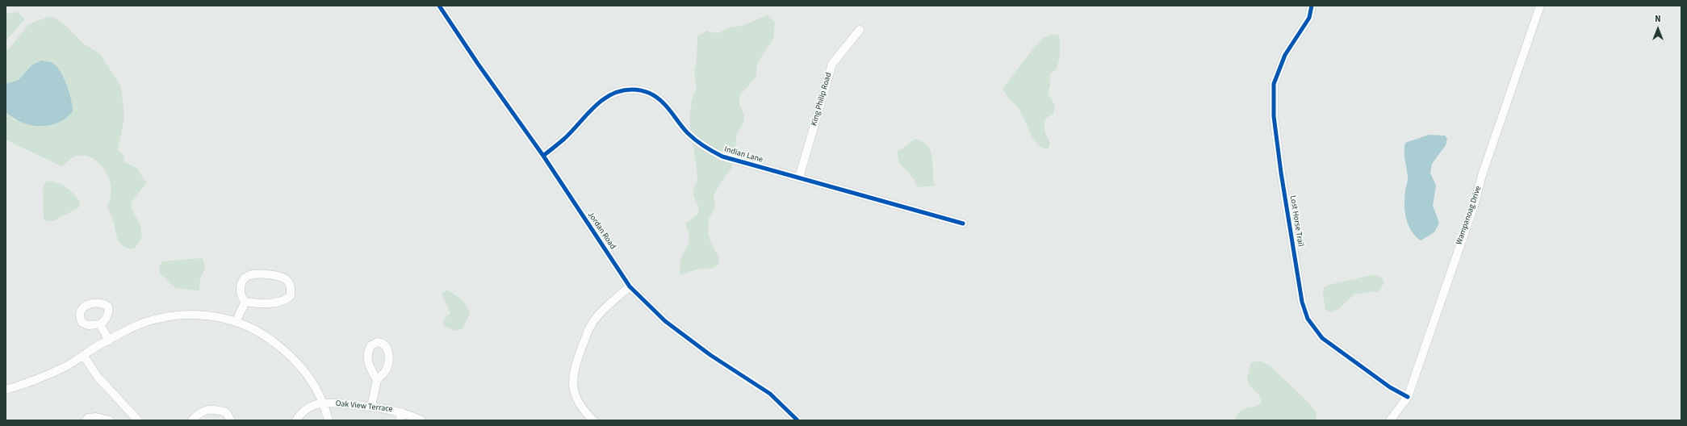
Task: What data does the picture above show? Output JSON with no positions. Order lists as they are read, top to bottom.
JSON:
{
  "streets": {
    "street": [
      "King Philip Road",
      "Indian Lane",
      "Wampanoag Drive",
      "Lost Horse Trail",
      "Jordan Road",
      "Oak View Terrace"
    ]
  },
  "crossings": [
    ["King Philip Road", "Indian Lane"],
    ["Indian Lane", "Jordan Road"],
    ["Wampanoag Drive", "Lost Horse Trail"]
  ],
  "north": "top"
}
